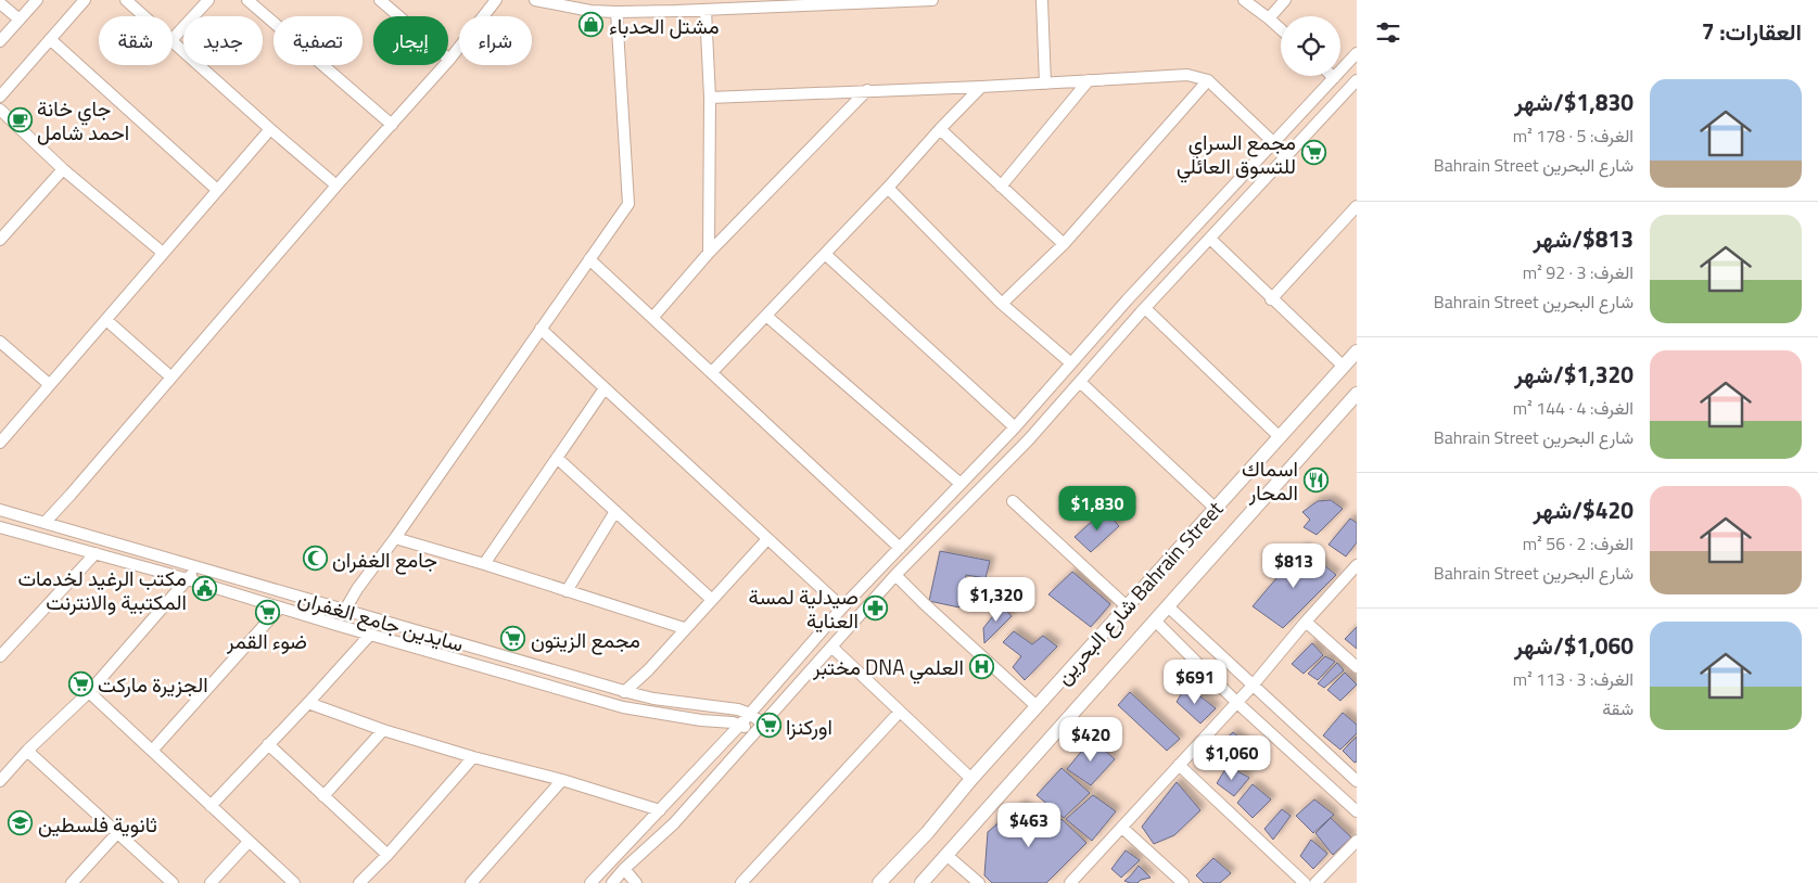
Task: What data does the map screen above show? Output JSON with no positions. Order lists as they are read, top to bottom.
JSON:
{
  "streets": {
    "main road": ["شارع البحرين Bahrain Street"],
    "street": ["سايدين جامع الغفران"]
  },
  "places": {
    "shop": ["مشتل الحدباء"],
    "cafe": ["جاي خانة احمد شامل"],
    "supermarket": [
      "مجمع السراي للتسوق العائلي",
      "ضوء القمر",
      "مجمع الزيتون",
      "الجزيرة ماركت",
      "اوركنزا"
    ],
    "restaurant": ["اسماك المحار"],
    "mosque": ["جامع الغفران"],
    "public building": ["مكتب الرغيد لخدمات المكتبية والانترنت"],
    "pharmacy": ["صيدلية لمسة العناية"],
    "hospital": ["مختبر DNA العلمي"],
    "school or university": ["ثانوية فلسطين"]
  },
  "page": {
    "heading": "العقارات: 7",
    "chip": [
      "شراء",
      "إيجار",
      "تصفية",
      "جديد",
      "شقة"
    ],
    "list": [
      {
        "name": "$1,830/شهر",
        "note": "الغرف: 5 · 178 m² · شارع البحرين Bahrain Street"
      },
      {
        "name": "$813/شهر",
        "note": "الغرف: 3 · 92 m² · شارع البحرين Bahrain Street"
      },
      {
        "name": "$1,320/شهر",
        "note": "الغرف: 4 · 144 m² · شارع البحرين Bahrain Street"
      },
      {
        "name": "$420/شهر",
        "note": "الغرف: 2 · 56 m² · شارع البحرين Bahrain Street"
      },
      {
        "name": "$1,060/شهر",
        "note": "الغرف: 3 · 113 m² · شقة"
      }
    ],
    "price": [
      "$1,830",
      "$813",
      "$1,320",
      "$691",
      "$420",
      "$1,060",
      "$463"
    ]
  }
}
